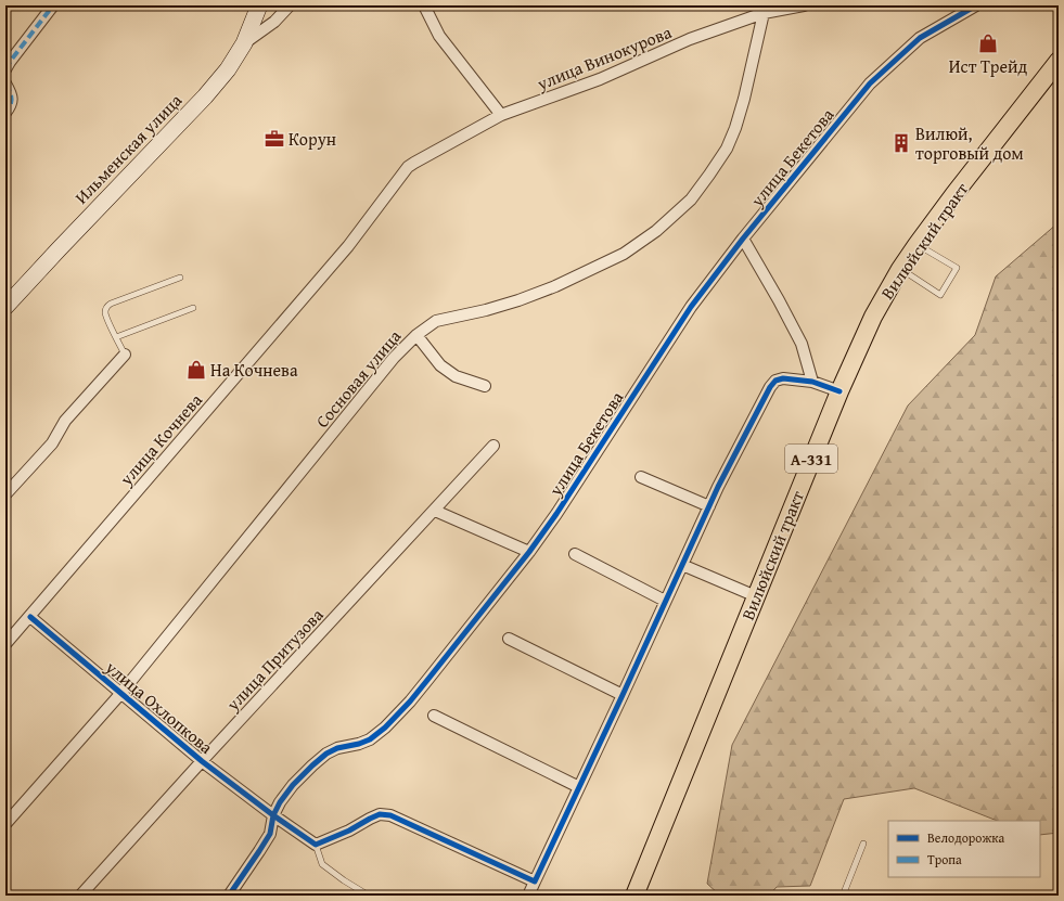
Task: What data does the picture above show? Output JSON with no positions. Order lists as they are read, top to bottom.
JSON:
{
  "streets": {
    "main road": ["Ильменская улица", "Вилюйский тракт", "А-331"],
    "street": [
      "улица Винокурова",
      "улица Бекетова",
      "Сосновая улица",
      "улица Кочнева",
      "улица Притузова",
      "улица Охлопкова"
    ]
  },
  "crossings": [
    ["улица Винокурова", "Сосновая улица"],
    ["улица Винокурова", "улица Кочнева"],
    ["улица Бекетова", "улица Охлопкова"],
    ["Сосновая улица", "улица Охлопкова"],
    ["улица Кочнева", "улица Охлопкова"],
    ["улица Притузова", "улица Охлопкова"]
  ],
  "places": {
    "shop": ["Ист Трейд", "На Кочнева"],
    "office": ["Корун"],
    "building": ["Вилюй, торговый дом"]
  },
  "legend": ["Велодорожка", "Тропа"]
}
